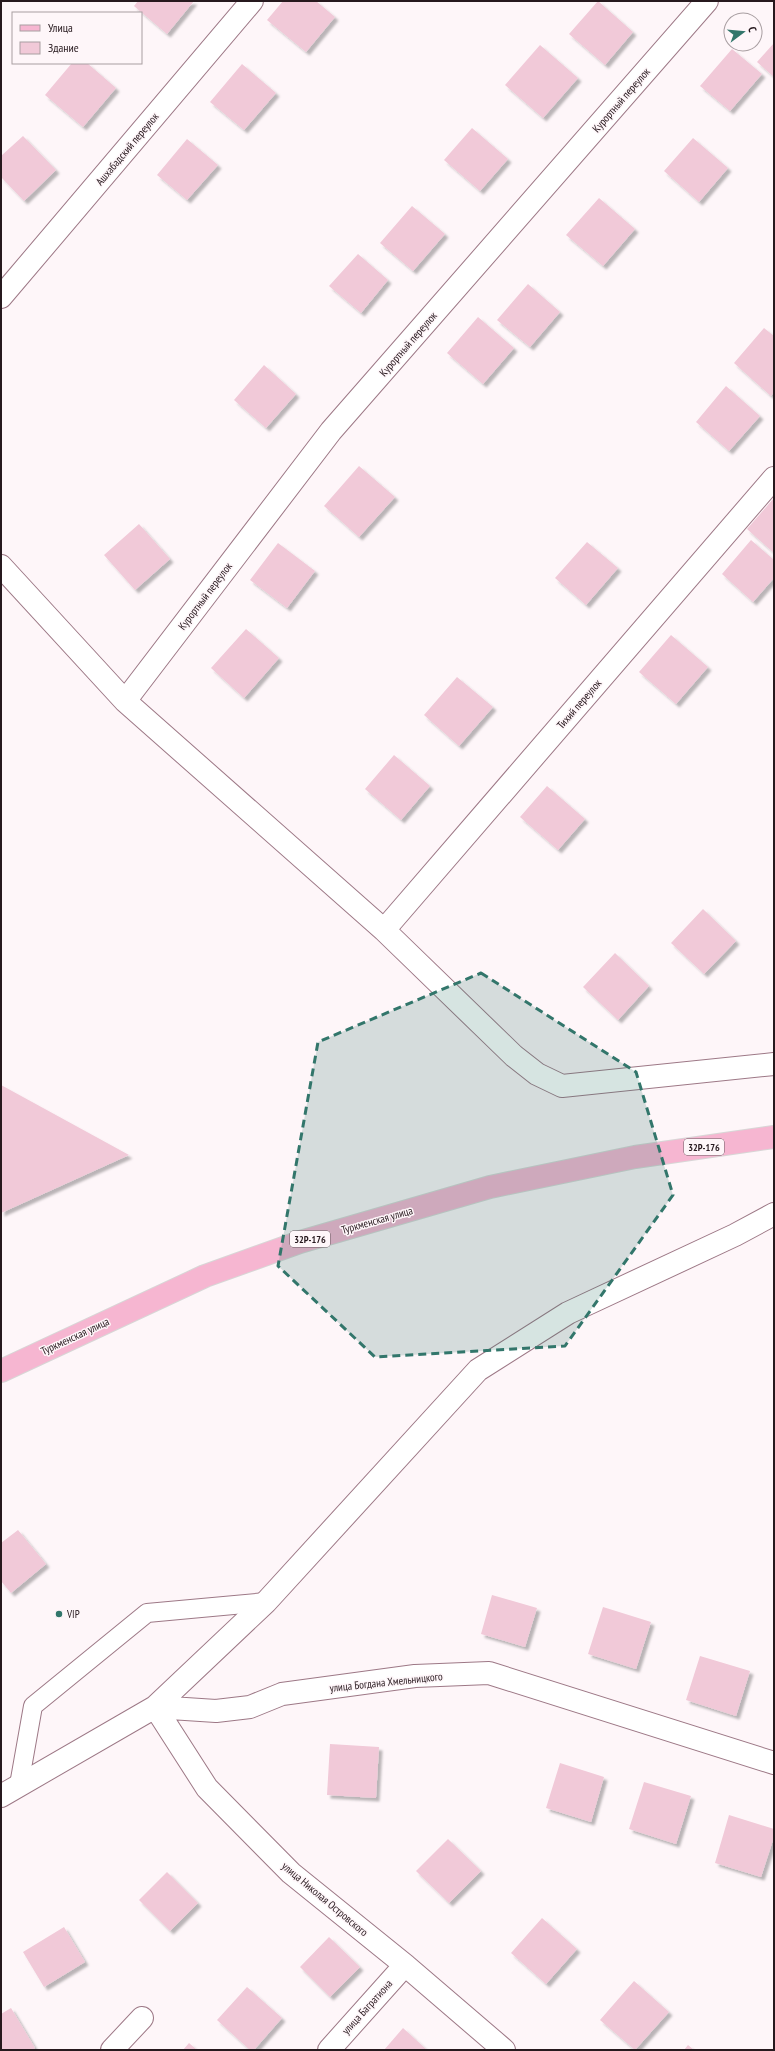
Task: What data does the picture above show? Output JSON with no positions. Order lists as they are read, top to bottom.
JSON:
{
  "streets": {
    "main road": ["32Р-176", "Туркменская улица"],
    "street": [
      "Курортный переулок",
      "Ашхабадский переулок",
      "Тихий переулок",
      "улица Богдана Хмельницкого",
      "улица Николая Островского",
      "улица Багратиона"
    ]
  },
  "crossings": [
    ["улица Богдана Хмельницкого", "улица Николая Островского"],
    ["улица Николая Островского", "улица Багратиона"]
  ],
  "places": ["VIP"],
  "legend": ["Улица", "Здание"],
  "north": "right"
}
